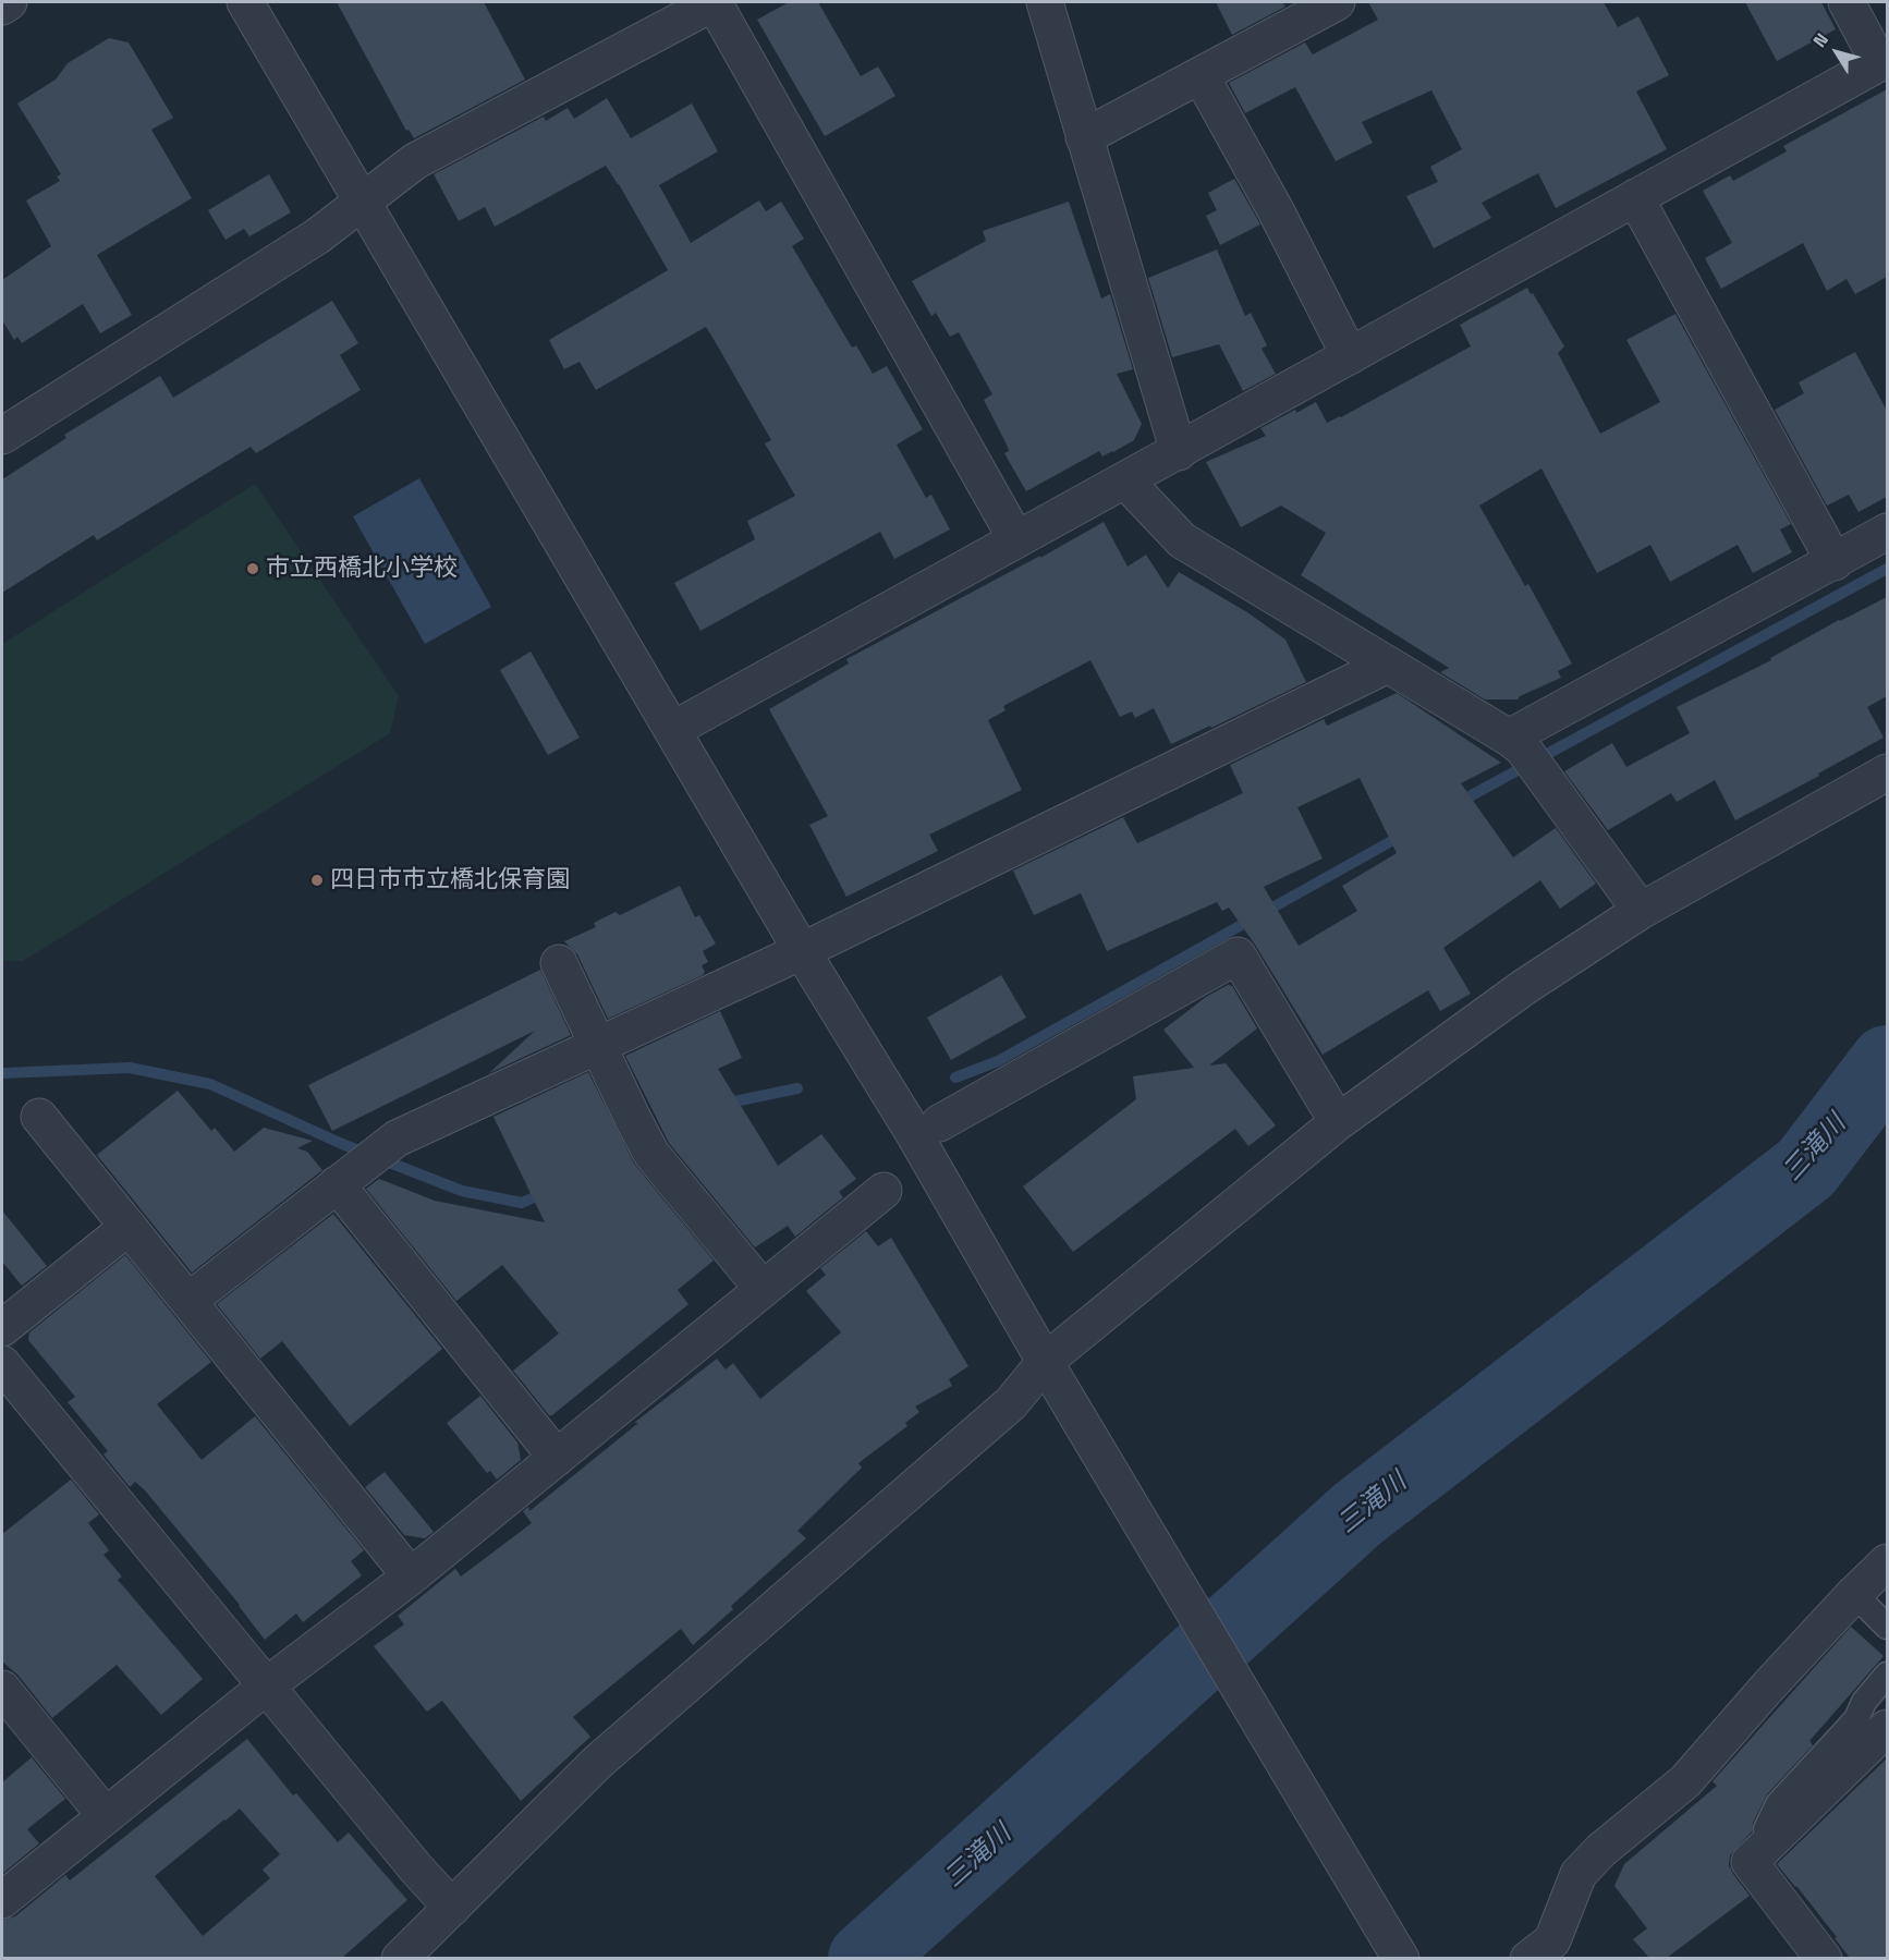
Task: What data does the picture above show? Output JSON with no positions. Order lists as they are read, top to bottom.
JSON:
{
  "water": ["三滝川"],
  "places": ["市立西橋北小学校", "四日市市立橋北保育園"],
  "north": "top left"
}
